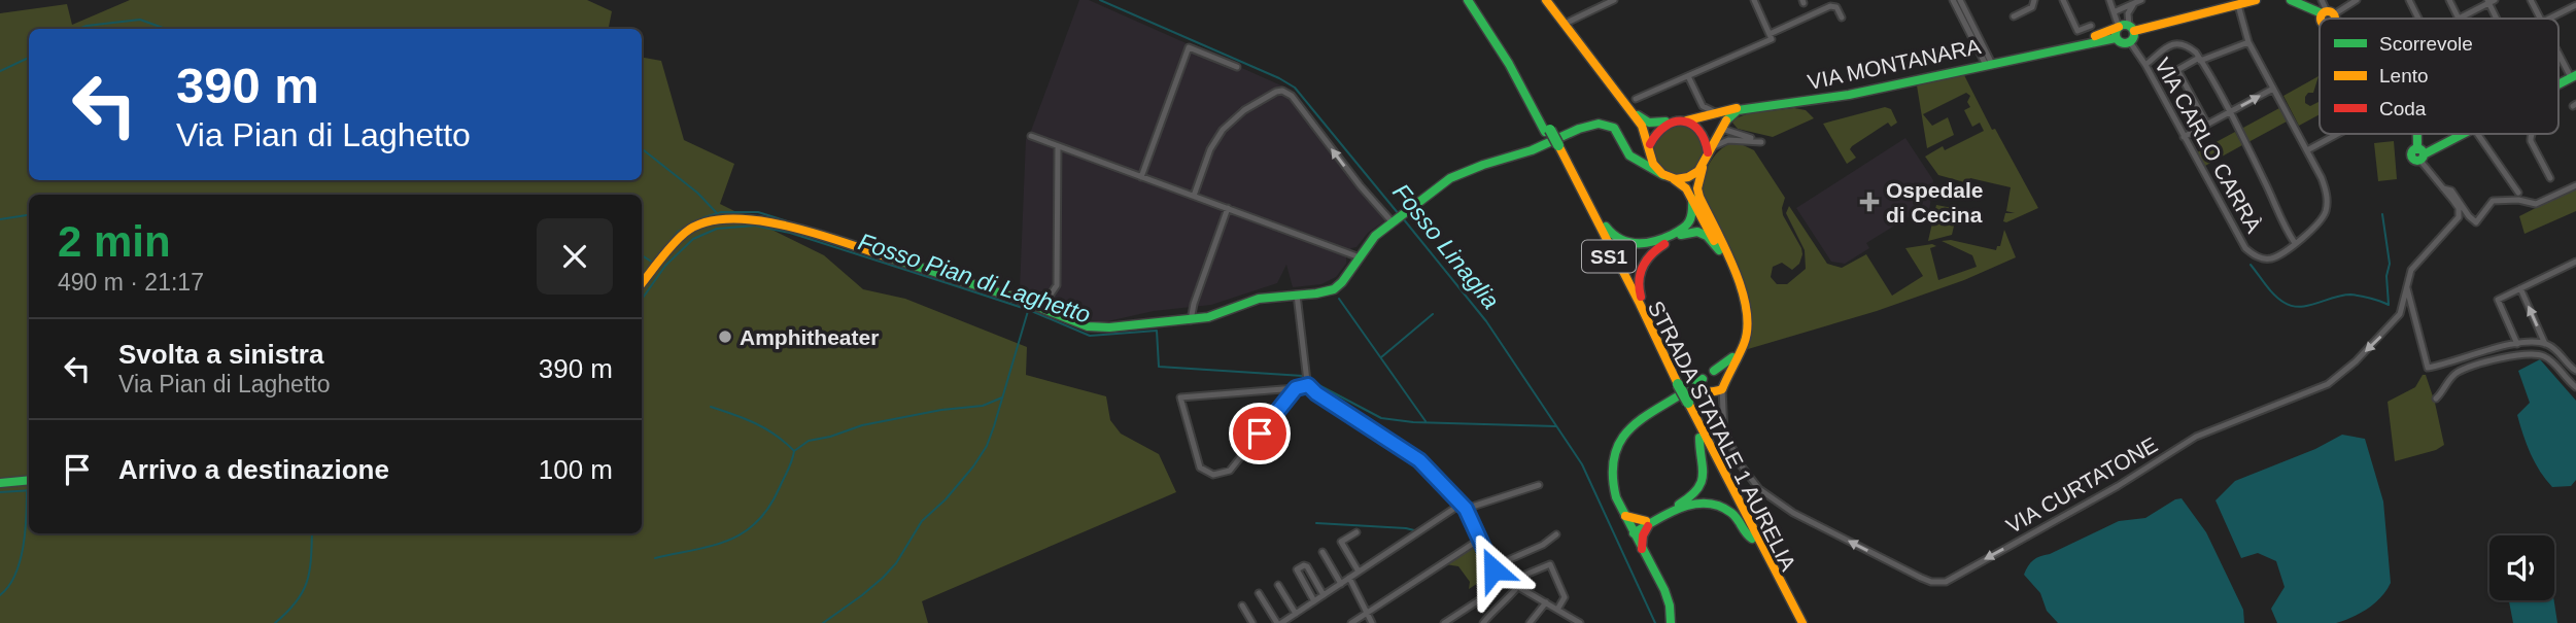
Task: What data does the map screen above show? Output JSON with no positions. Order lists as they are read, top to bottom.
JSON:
{
  "streets": {
    "main road": ["VIA MONTANARA", "SS1", "STRADA STATALE 1 AURELIA"],
    "street": ["VIA CARLO CARRÀ", "VIA CURTATONE"]
  },
  "crossings": [
    ["VIA MONTANARA", "VIA CARLO CARRÀ"]
  ],
  "water": ["Fosso Linaglia", "Fosso Pian di Laghetto"],
  "places": {
    "health": ["Ospedale di Cecina"],
    "other": ["Amphitheater"]
  },
  "legend": ["Scorrevole", "Lento", "Coda"],
  "page": {
    "turn": ["390 m", "Via Pian di Laghetto"],
    "heading": ["2 min", "490 m · 21:17"],
    "list": [
      {
        "name": "Svolta a sinistra",
        "note": "Via Pian di Laghetto",
        "value": "390 m"
      },
      {
        "name": "Arrivo a destinazione",
        "value": "100 m"
      }
    ]
  }
}
